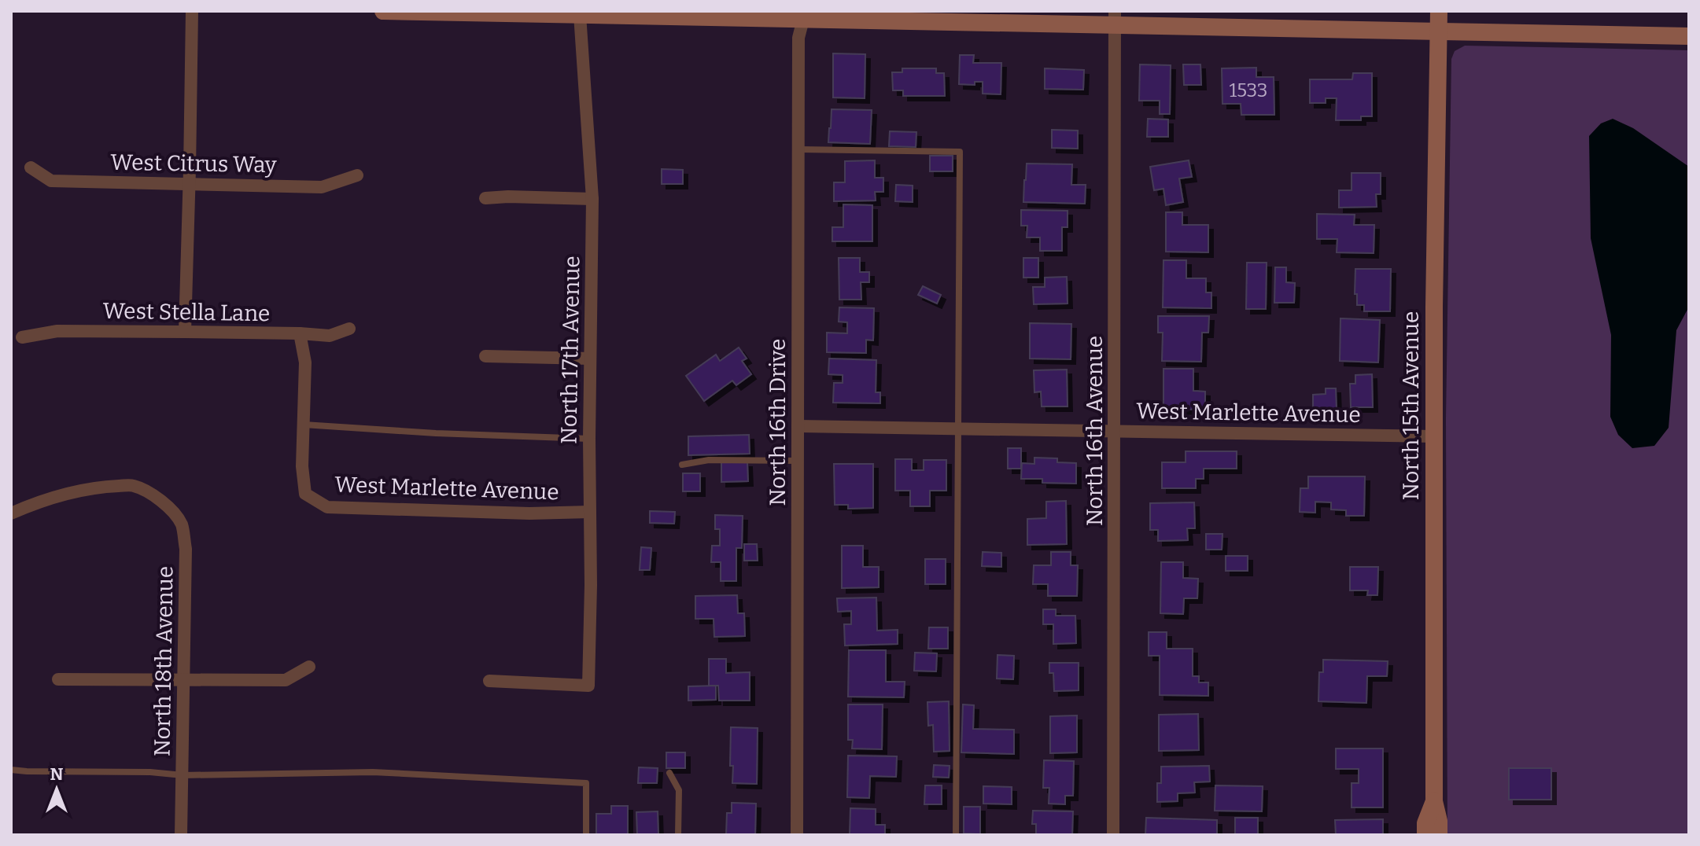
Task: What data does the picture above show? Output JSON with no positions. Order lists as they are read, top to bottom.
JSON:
{
  "streets": {
    "street": [
      "West Citrus Way",
      "West Stella Lane",
      "North 17th Avenue",
      "North 15th Avenue",
      "West Marlette Avenue",
      "North 16th Drive",
      "North 16th Avenue",
      "North 18th Avenue"
    ]
  },
  "crossings": [
    ["North 17th Avenue", "West Marlette Avenue"],
    ["North 15th Avenue", "West Marlette Avenue"],
    ["West Marlette Avenue", "North 16th Drive"],
    ["West Marlette Avenue", "North 16th Avenue"]
  ],
  "house_numbers": ["1533"],
  "north": "top"
}
